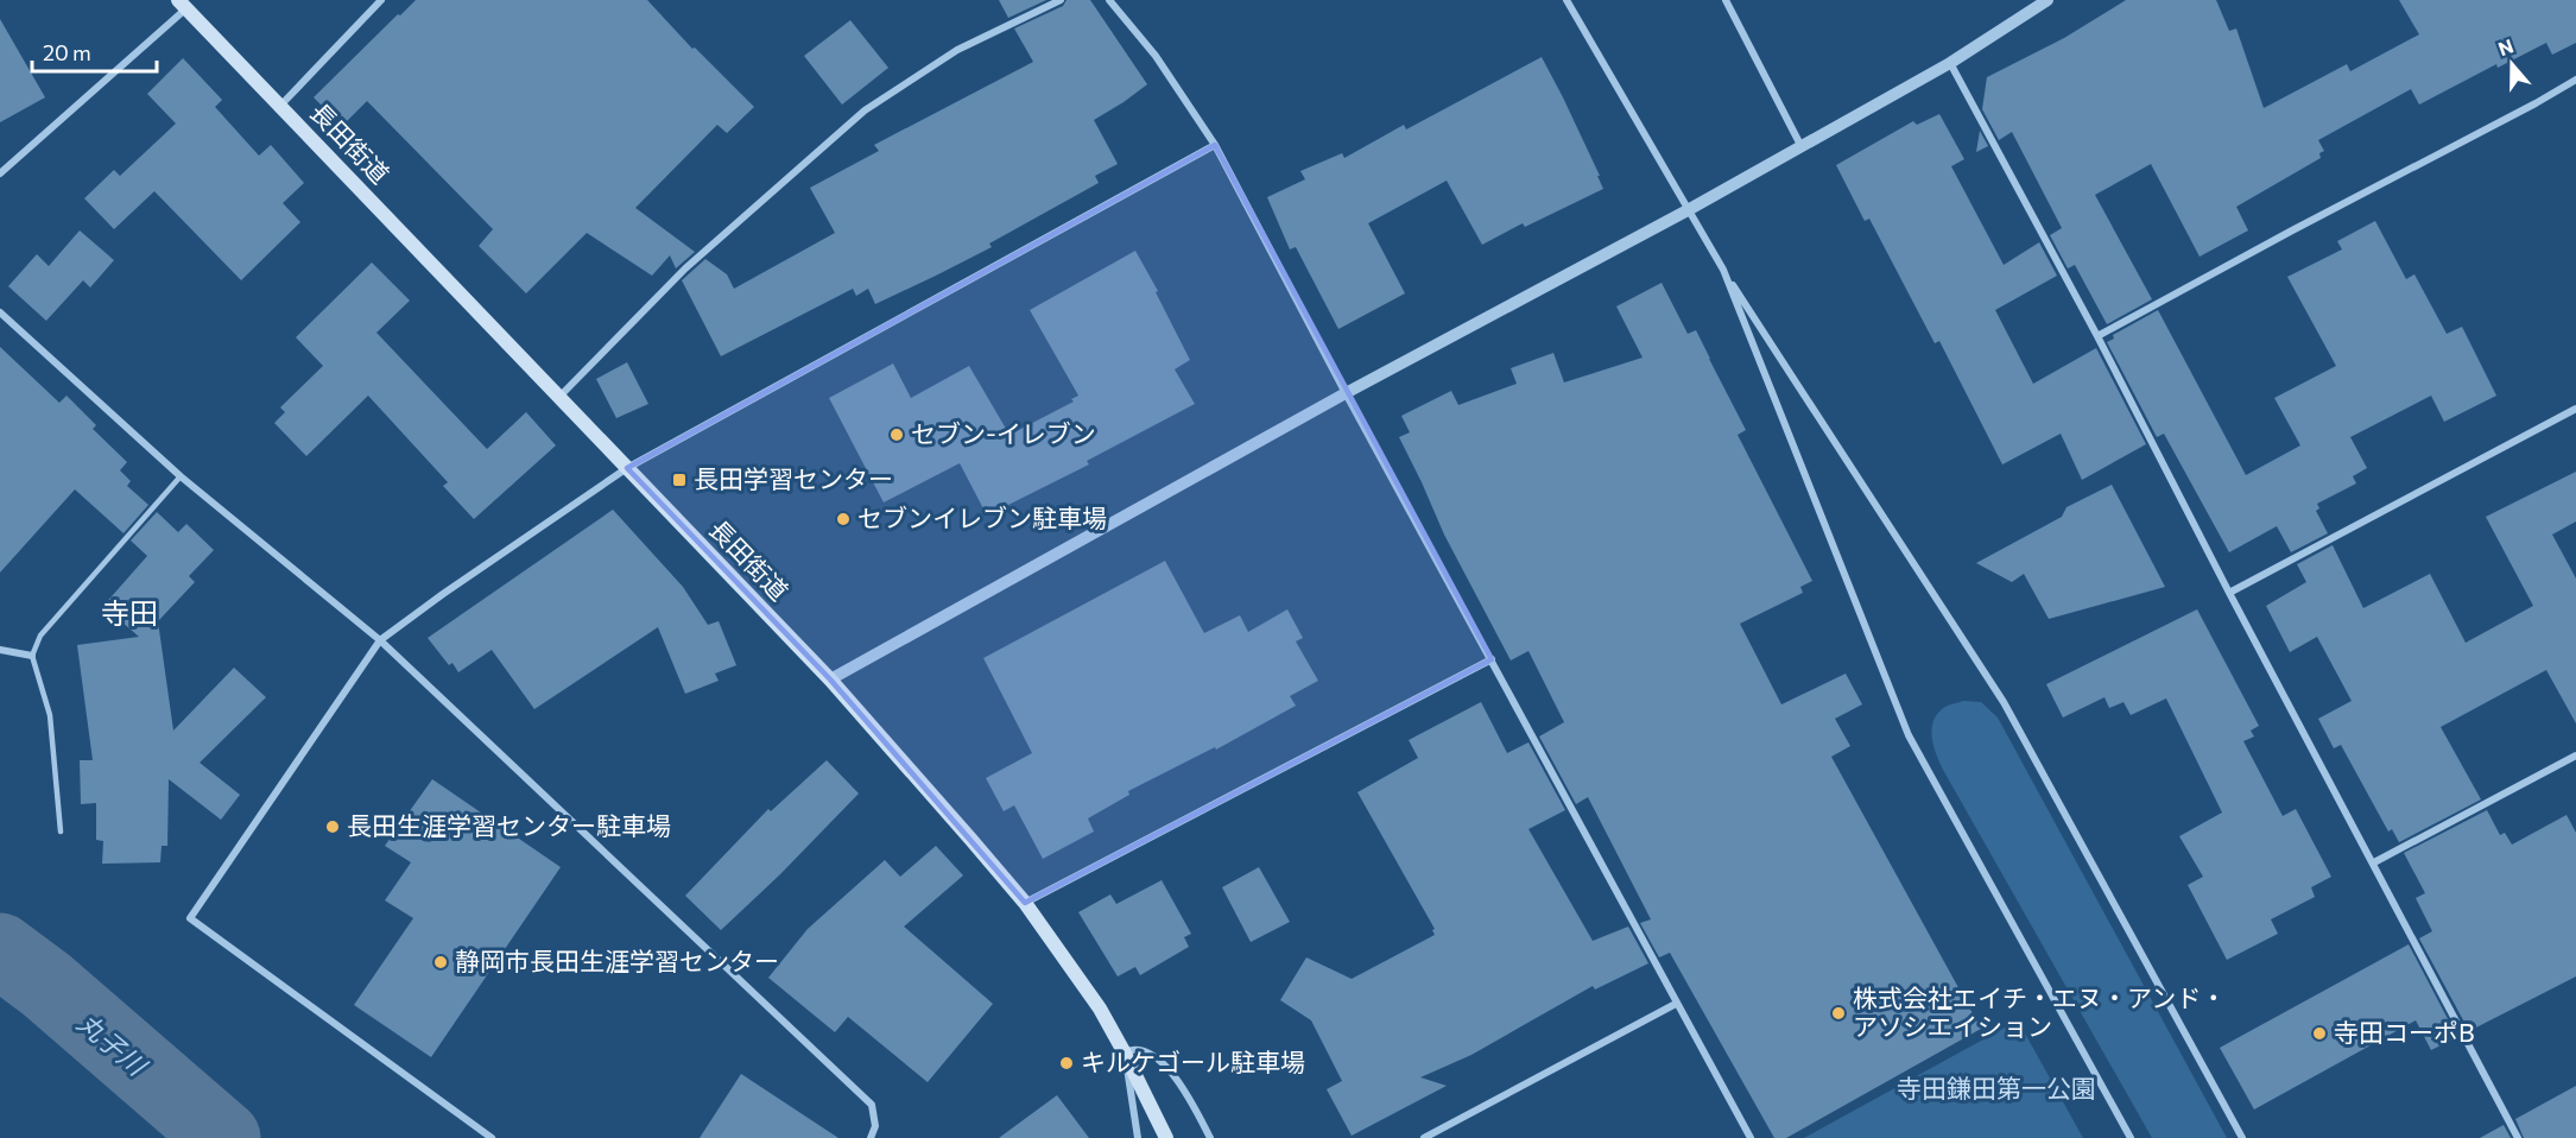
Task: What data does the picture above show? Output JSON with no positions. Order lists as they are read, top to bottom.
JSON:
{
  "streets": {
    "main road": ["長田街道"]
  },
  "districts": ["寺田"],
  "water": ["丸子川"],
  "parks": ["寺田鎌田第一公園"],
  "places": {
    "other": [
      "セブン-イレブン",
      "セブンイレブン駐車場",
      "長田生涯学習センター駐車場",
      "静岡市長田生涯学習センター",
      "株式会社エイチ・エヌ・アンド・ アソシエイション",
      "寺田コーポB",
      "キルケゴール駐車場"
    ],
    "transit": ["長田学習センター"]
  },
  "scale_bar": "20 m",
  "north": "top"
}
